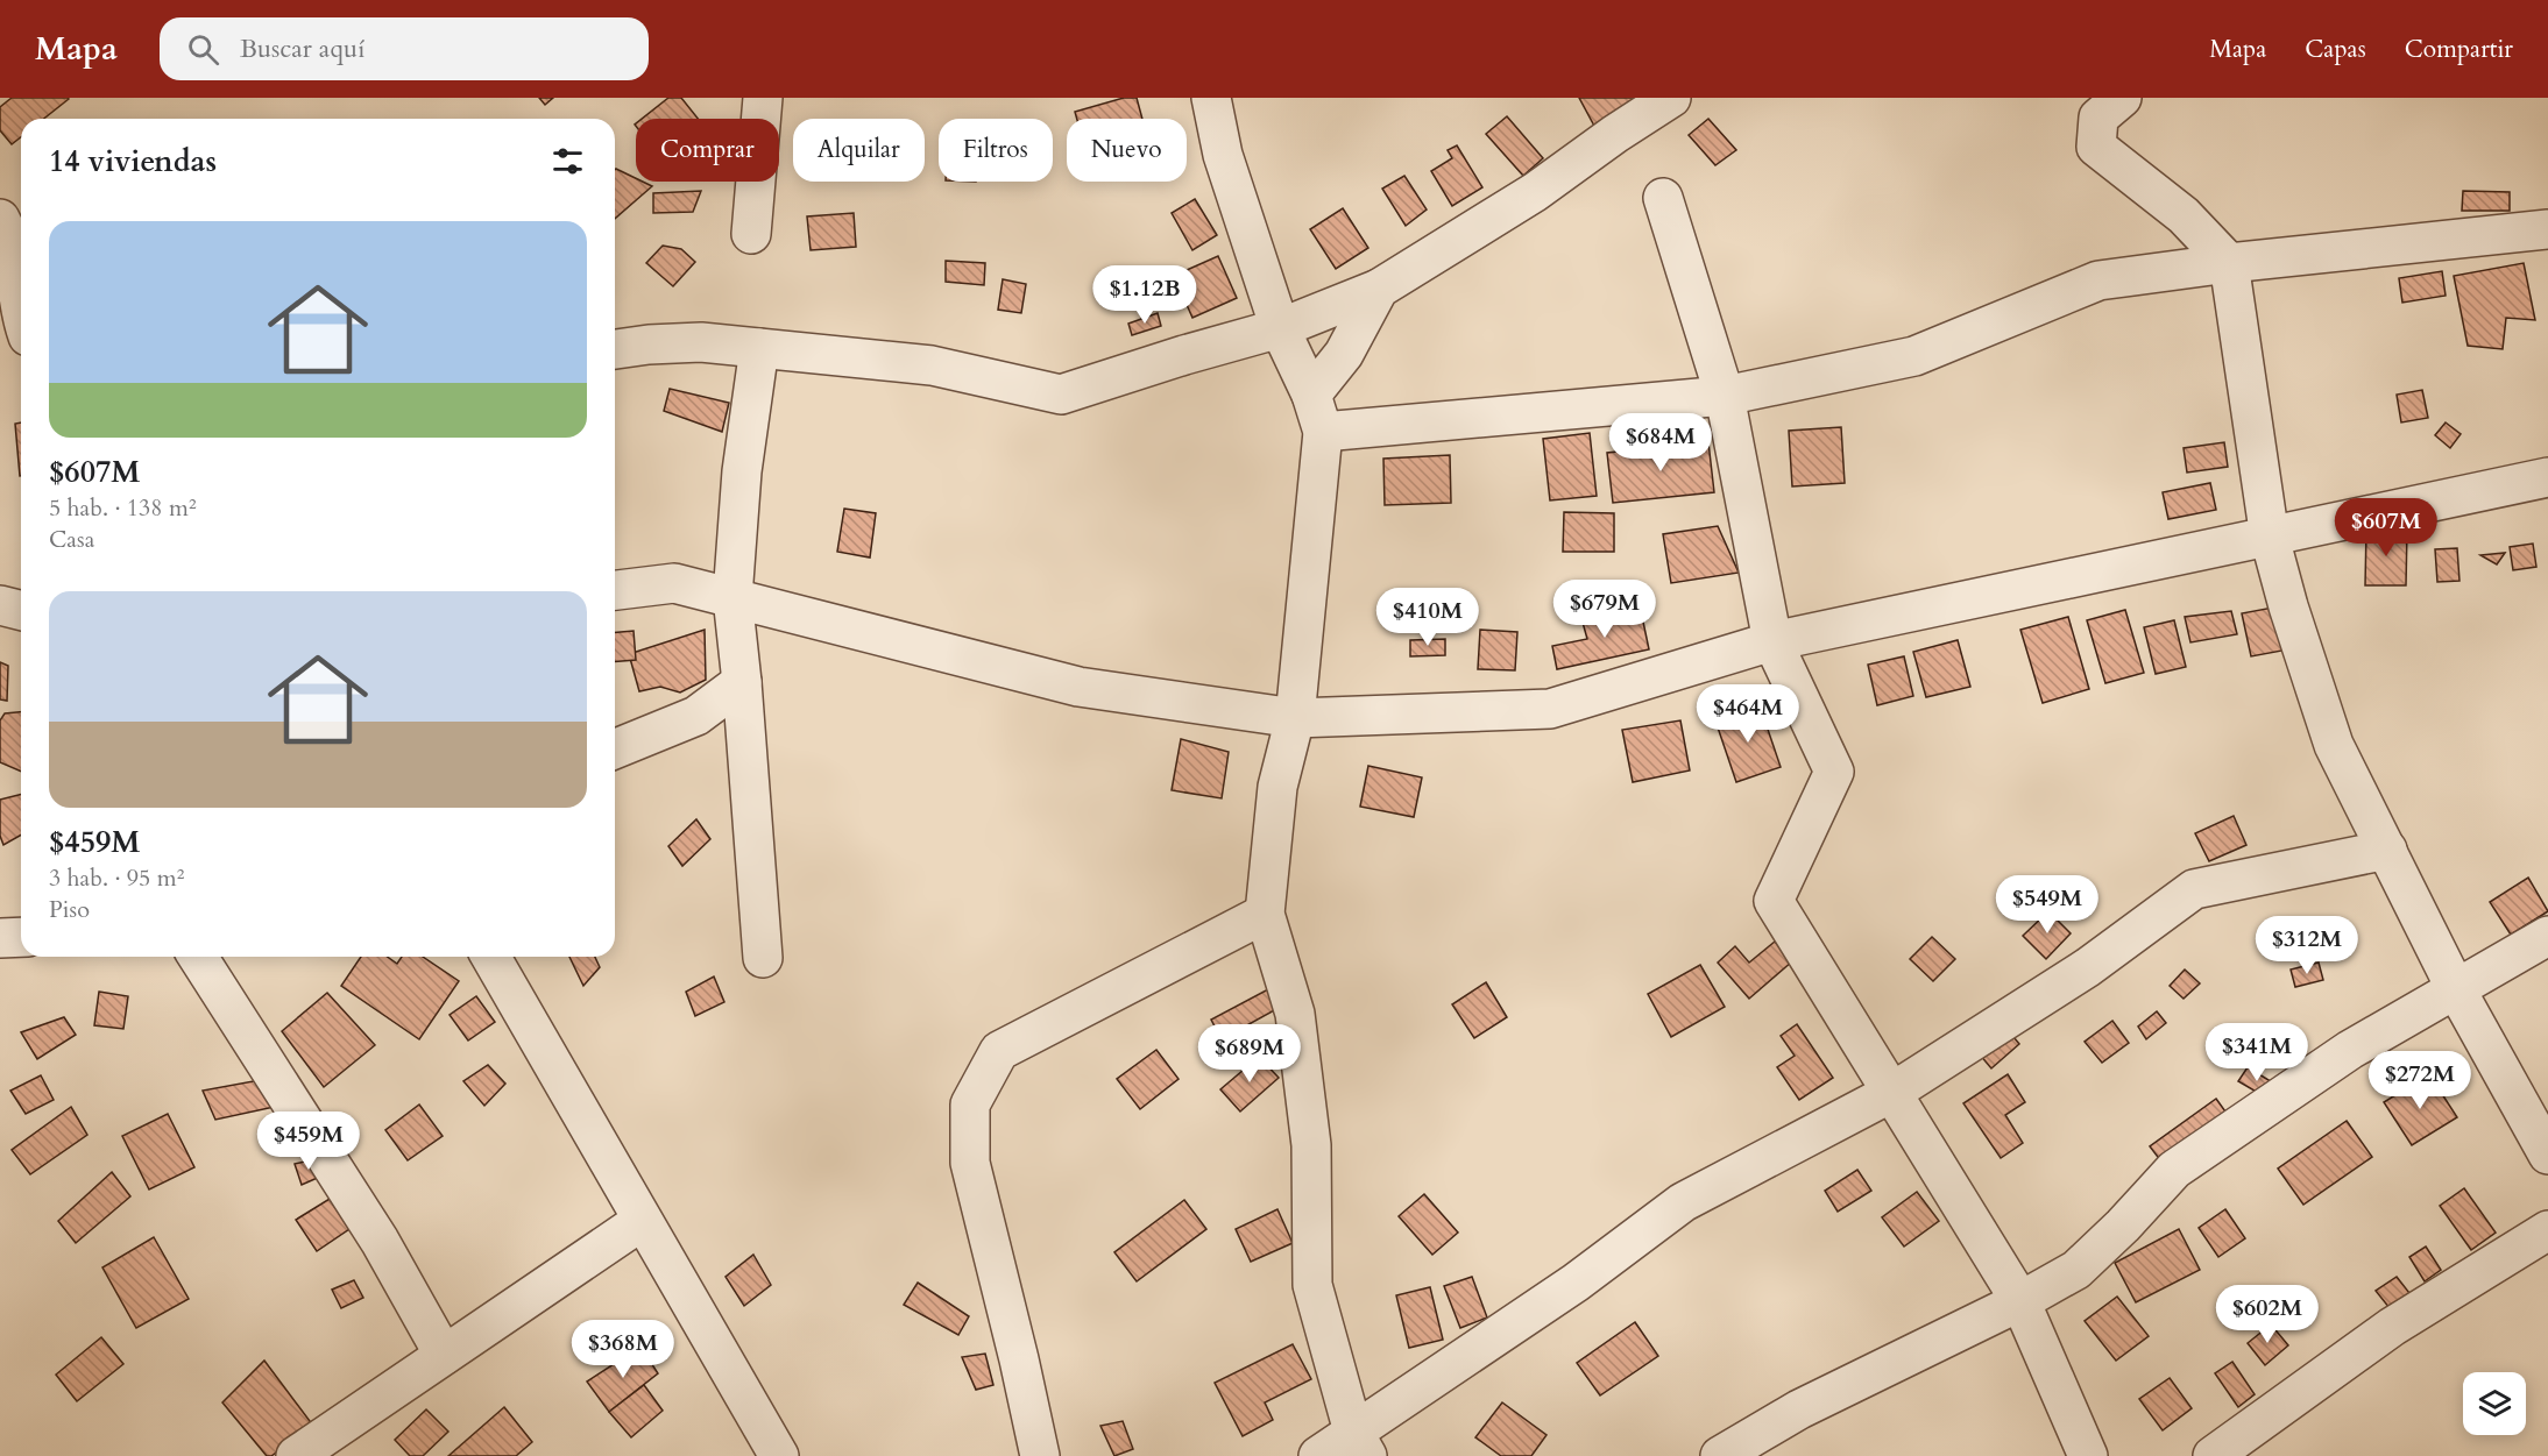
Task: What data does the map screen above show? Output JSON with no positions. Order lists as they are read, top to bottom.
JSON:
{
  "page": {
    "header": "Mapa",
    "search": "Buscar aquí",
    "nav": ["Mapa", "Capas", "Compartir"],
    "chip": [
      "Comprar",
      "Alquilar",
      "Filtros",
      "Nuevo"
    ],
    "heading": "14 viviendas",
    "list": [
      {
        "name": "$607M",
        "note": "5 hab. · 138 m² · Casa"
      },
      {
        "name": "$459M",
        "note": "3 hab. · 95 m² · Piso"
      }
    ],
    "price": [
      "$1.12B",
      "$684M",
      "$607M",
      "$679M",
      "$410M",
      "$464M",
      "$549M",
      "$312M",
      "$341M",
      "$689M",
      "$272M",
      "$459M",
      "$602M",
      "$368M"
    ]
  }
}
